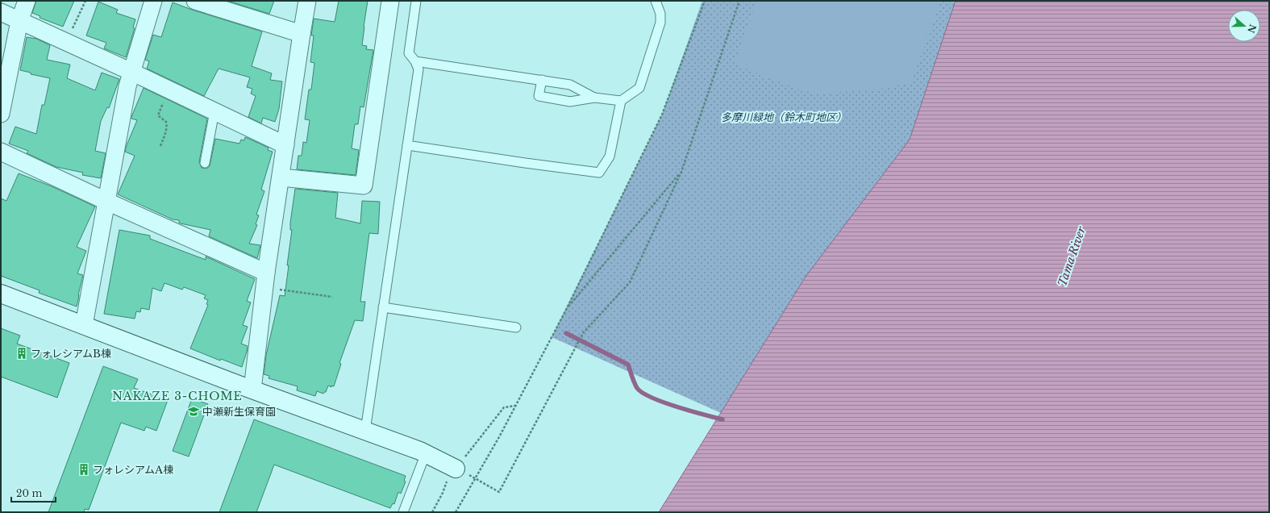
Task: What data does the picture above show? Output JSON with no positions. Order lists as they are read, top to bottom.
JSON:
{
  "districts": ["NAKAZE 3-CHOME"],
  "water": ["Tama River"],
  "parks": ["多摩川緑地（鈴木町地区）"],
  "places": {
    "building": ["フォレシアムB棟", "フォレシアムA棟"],
    "school or university": ["中瀬新生保育園"]
  },
  "scale_bar": "20 m",
  "north": "right"
}
